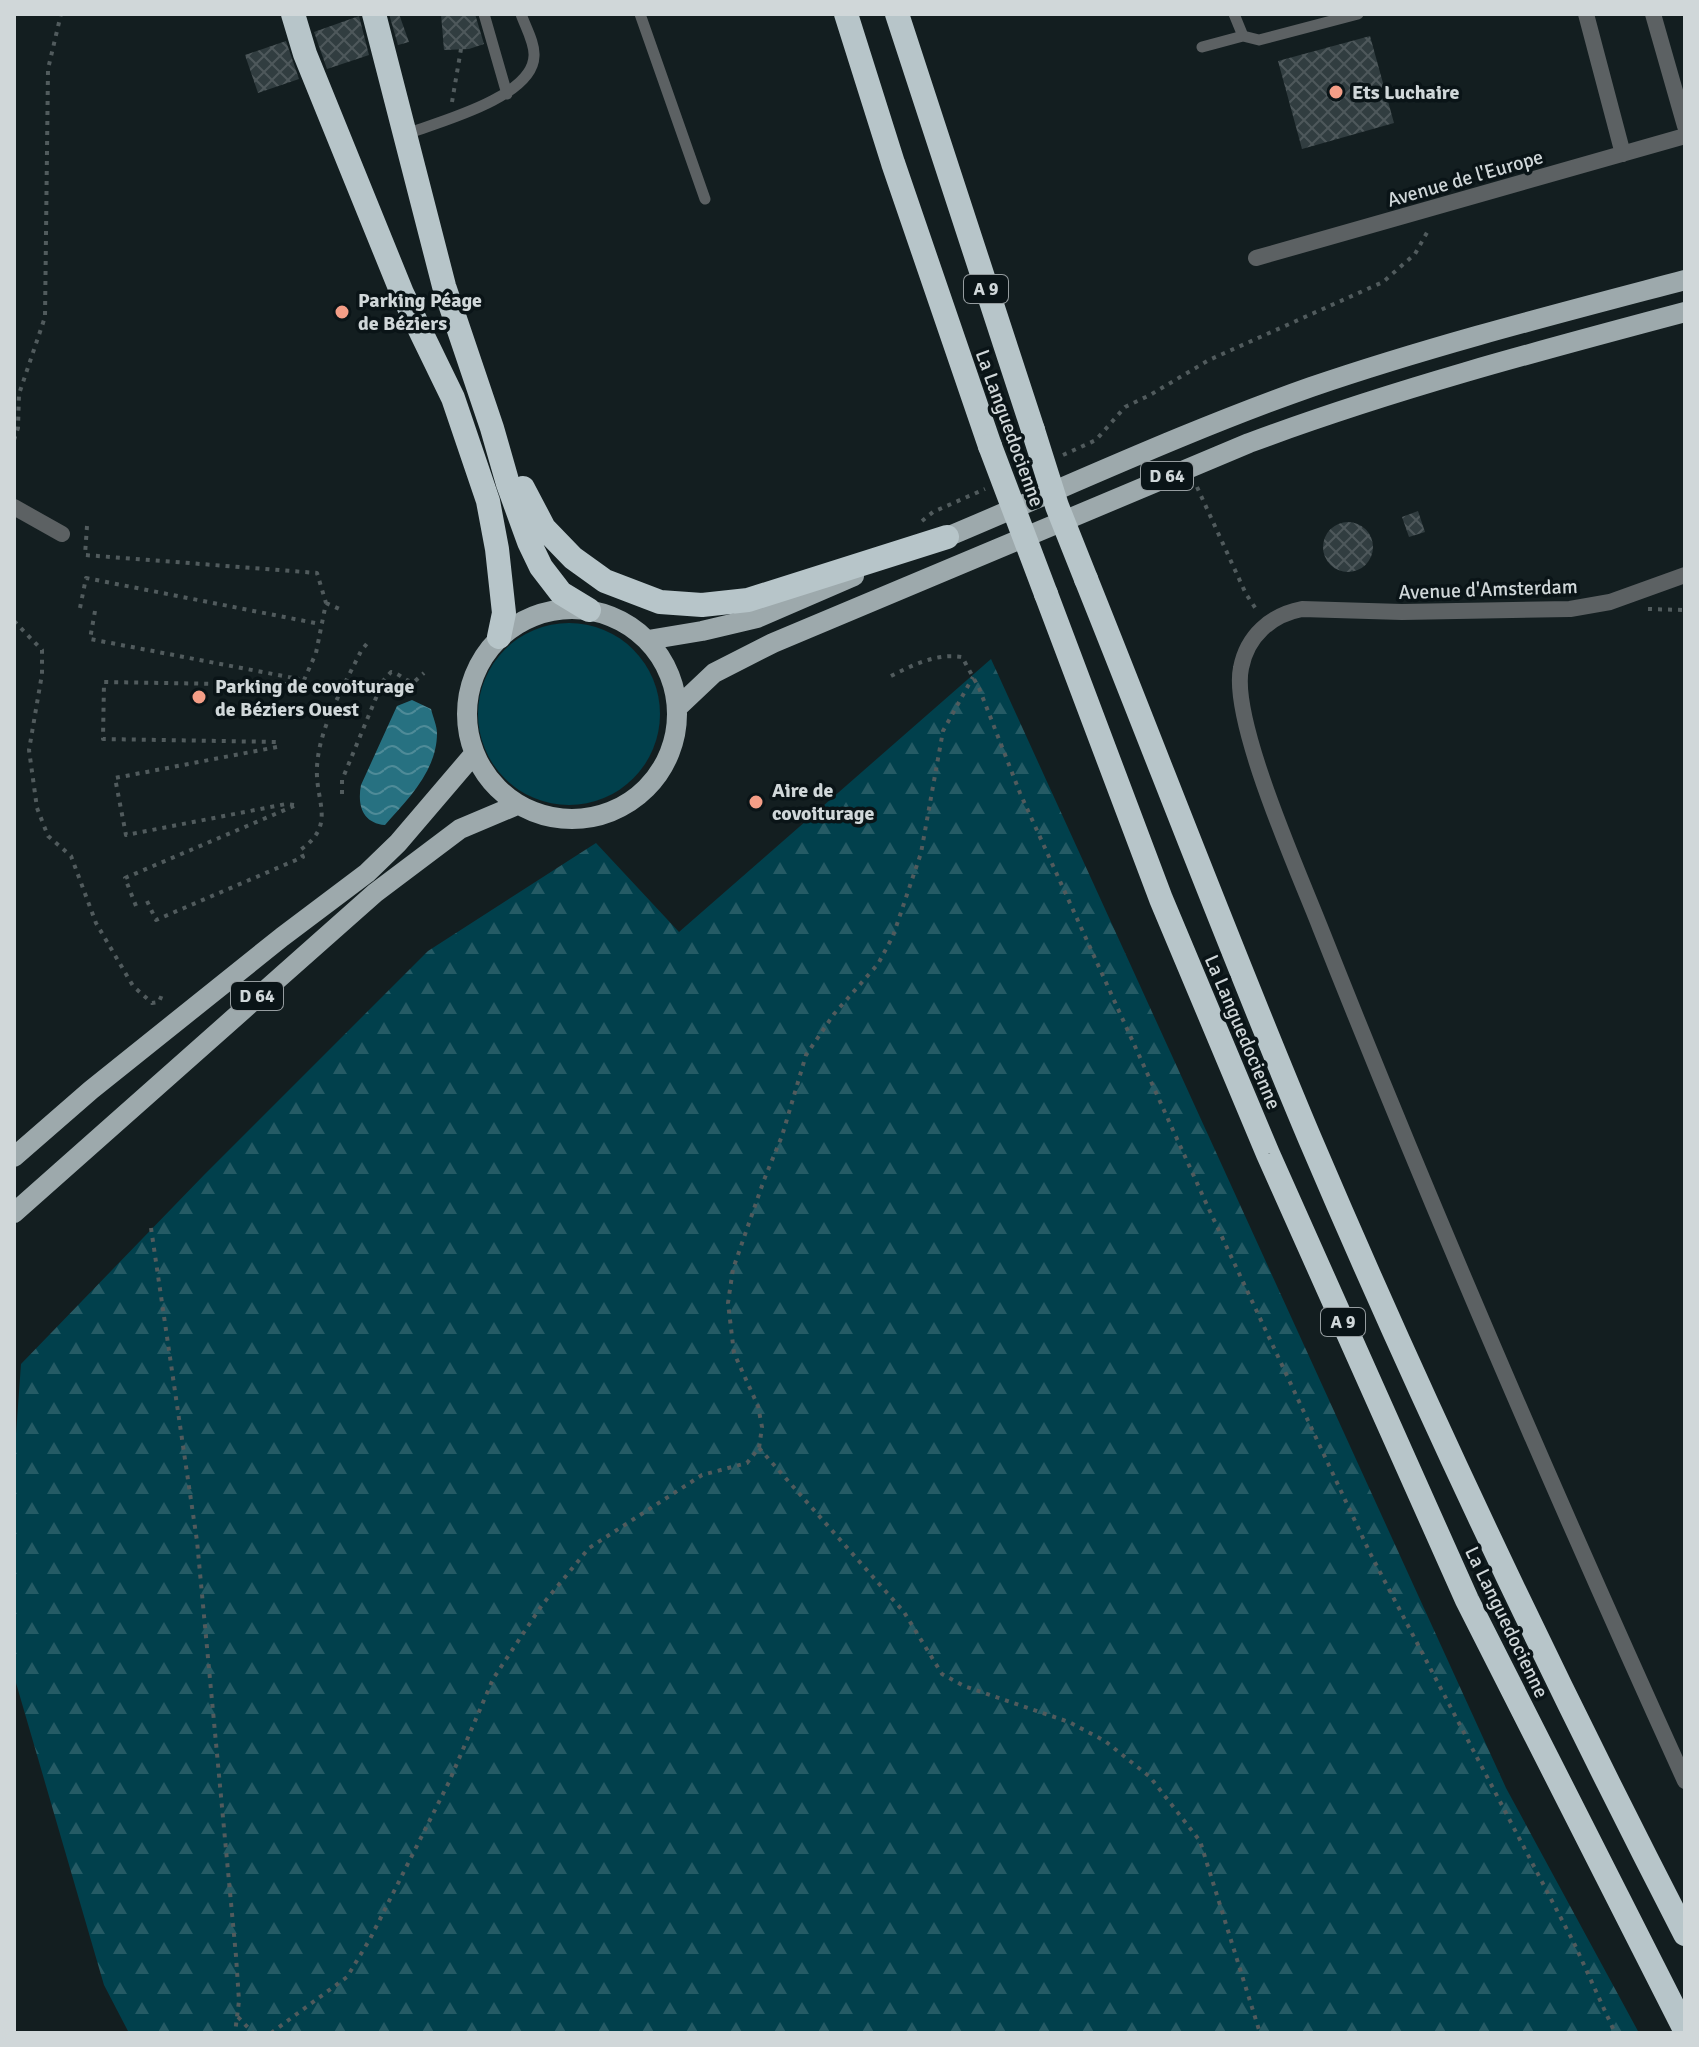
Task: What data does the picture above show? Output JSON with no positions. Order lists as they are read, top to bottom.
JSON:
{
  "streets": {
    "highway": ["A 9", "La Languedocienne"],
    "main road": ["D 64"],
    "street": ["Avenue de l'Europe", "Avenue d'Amsterdam"]
  },
  "places": [
    "Ets Luchaire",
    "Parking Péage de Béziers",
    "Parking de covoiturage de Béziers Ouest",
    "Aire de covoiturage"
  ]
}
